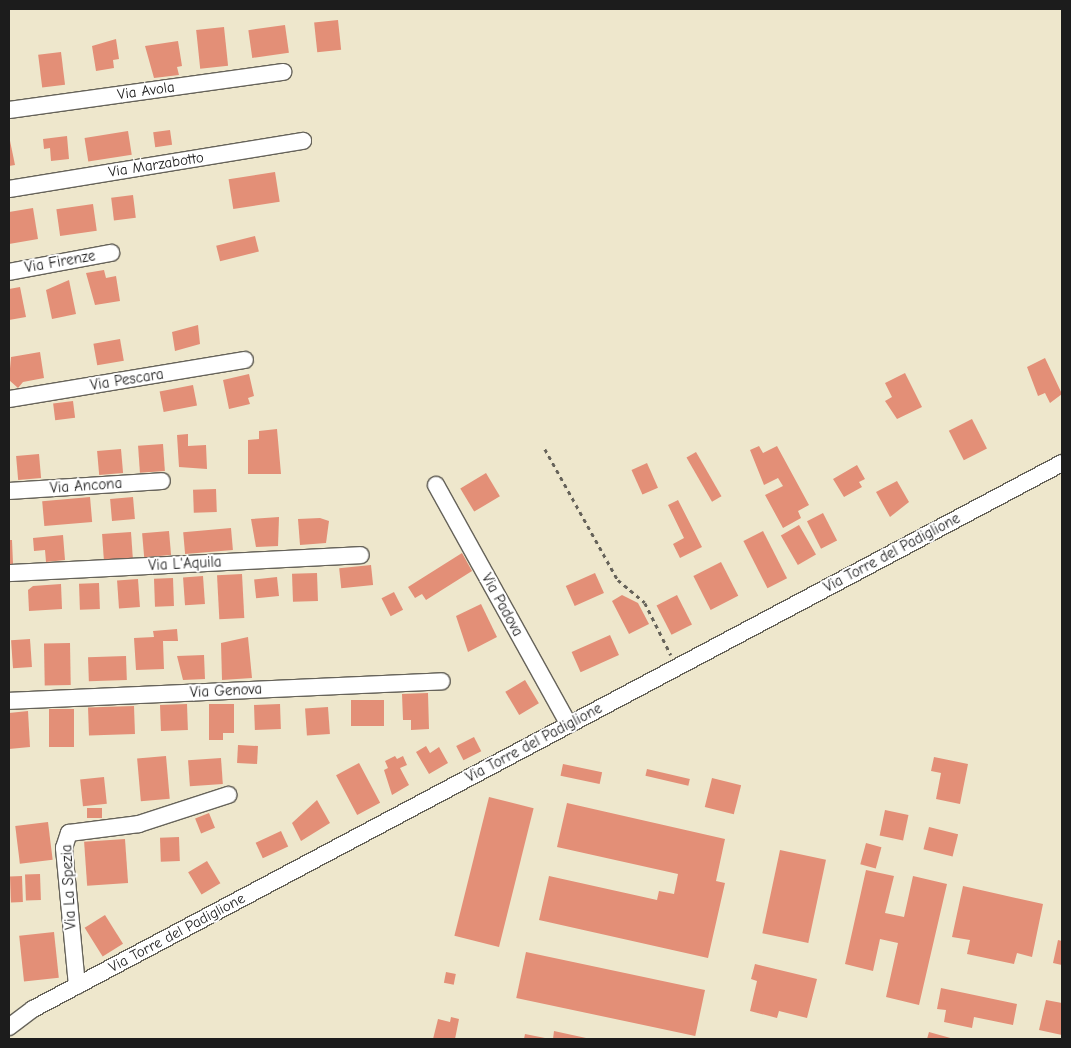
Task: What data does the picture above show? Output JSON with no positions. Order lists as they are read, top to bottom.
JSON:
{
  "streets": {
    "street": [
      "Via Avola",
      "Via Marzabotto",
      "Via Firenze",
      "Via Pescara",
      "Via Ancona",
      "Via Torre del Padiglione",
      "Via L'Aquila",
      "Via Padova",
      "Via Genova",
      "Via La Spezia"
    ]
  },
  "crossings": [
    ["Via Torre del Padiglione", "Via Padova"],
    ["Via Torre del Padiglione", "Via La Spezia"]
  ]
}
